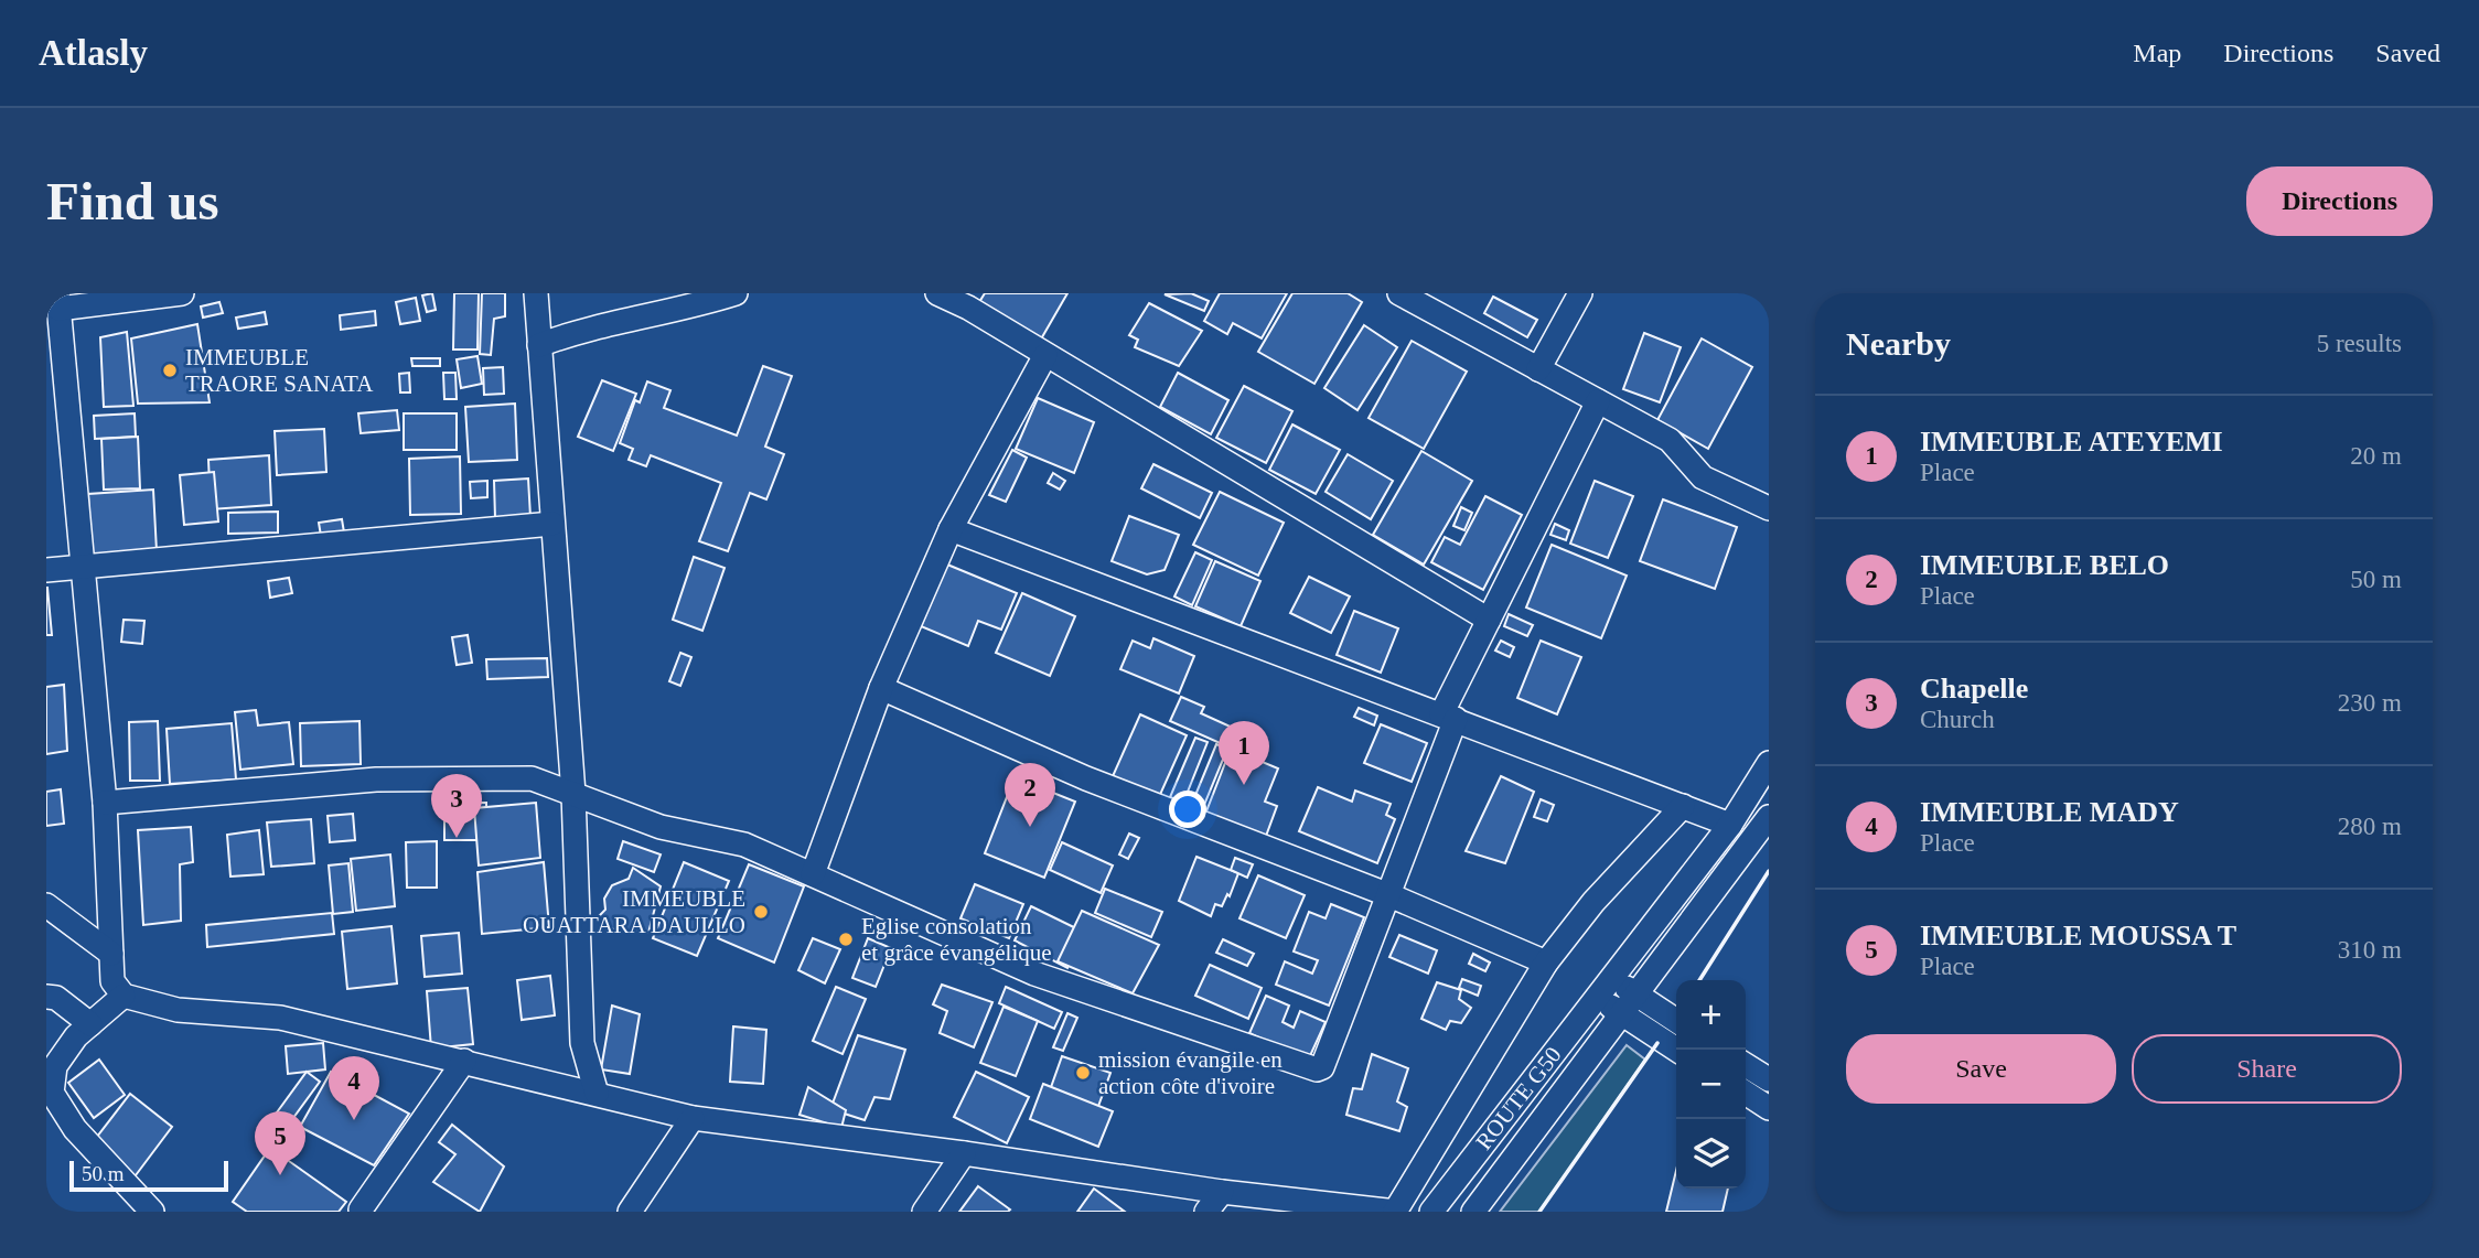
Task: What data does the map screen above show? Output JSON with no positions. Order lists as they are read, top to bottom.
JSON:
{
  "streets": {
    "street": ["ROUTE G50"]
  },
  "places": [
    "IMMEUBLE TRAORE SANATA",
    "IMMEUBLE OUATTARA DAULLO",
    "Eglise consolation et grâce évangélique",
    "mission évangile en action côte d'ivoire"
  ],
  "scale_bar": "50 m",
  "page": {
    "header": "Atlasly",
    "nav": ["Map", "Directions", "Saved"],
    "buttons": [
      "Directions",
      ["Save", "Share"]
    ],
    "title": "Find us",
    "heading": ["Nearby", "5 results"],
    "list": [
      {
        "mark": "1",
        "name": "IMMEUBLE ATEYEMI",
        "note": "Place",
        "value": "20 m"
      },
      {
        "mark": "2",
        "name": "IMMEUBLE BELO",
        "note": "Place",
        "value": "50 m"
      },
      {
        "mark": "3",
        "name": "Chapelle",
        "note": "Church",
        "value": "230 m"
      },
      {
        "mark": "4",
        "name": "IMMEUBLE MADY",
        "note": "Place",
        "value": "280 m"
      },
      {
        "mark": "5",
        "name": "IMMEUBLE MOUSSA T",
        "note": "Place",
        "value": "310 m"
      }
    ],
    "pins": [
      "1",
      "2",
      "3",
      "4",
      "5"
    ],
    "map_buttons": ["+", "−"],
    "scale": "50 m"
  }
}
